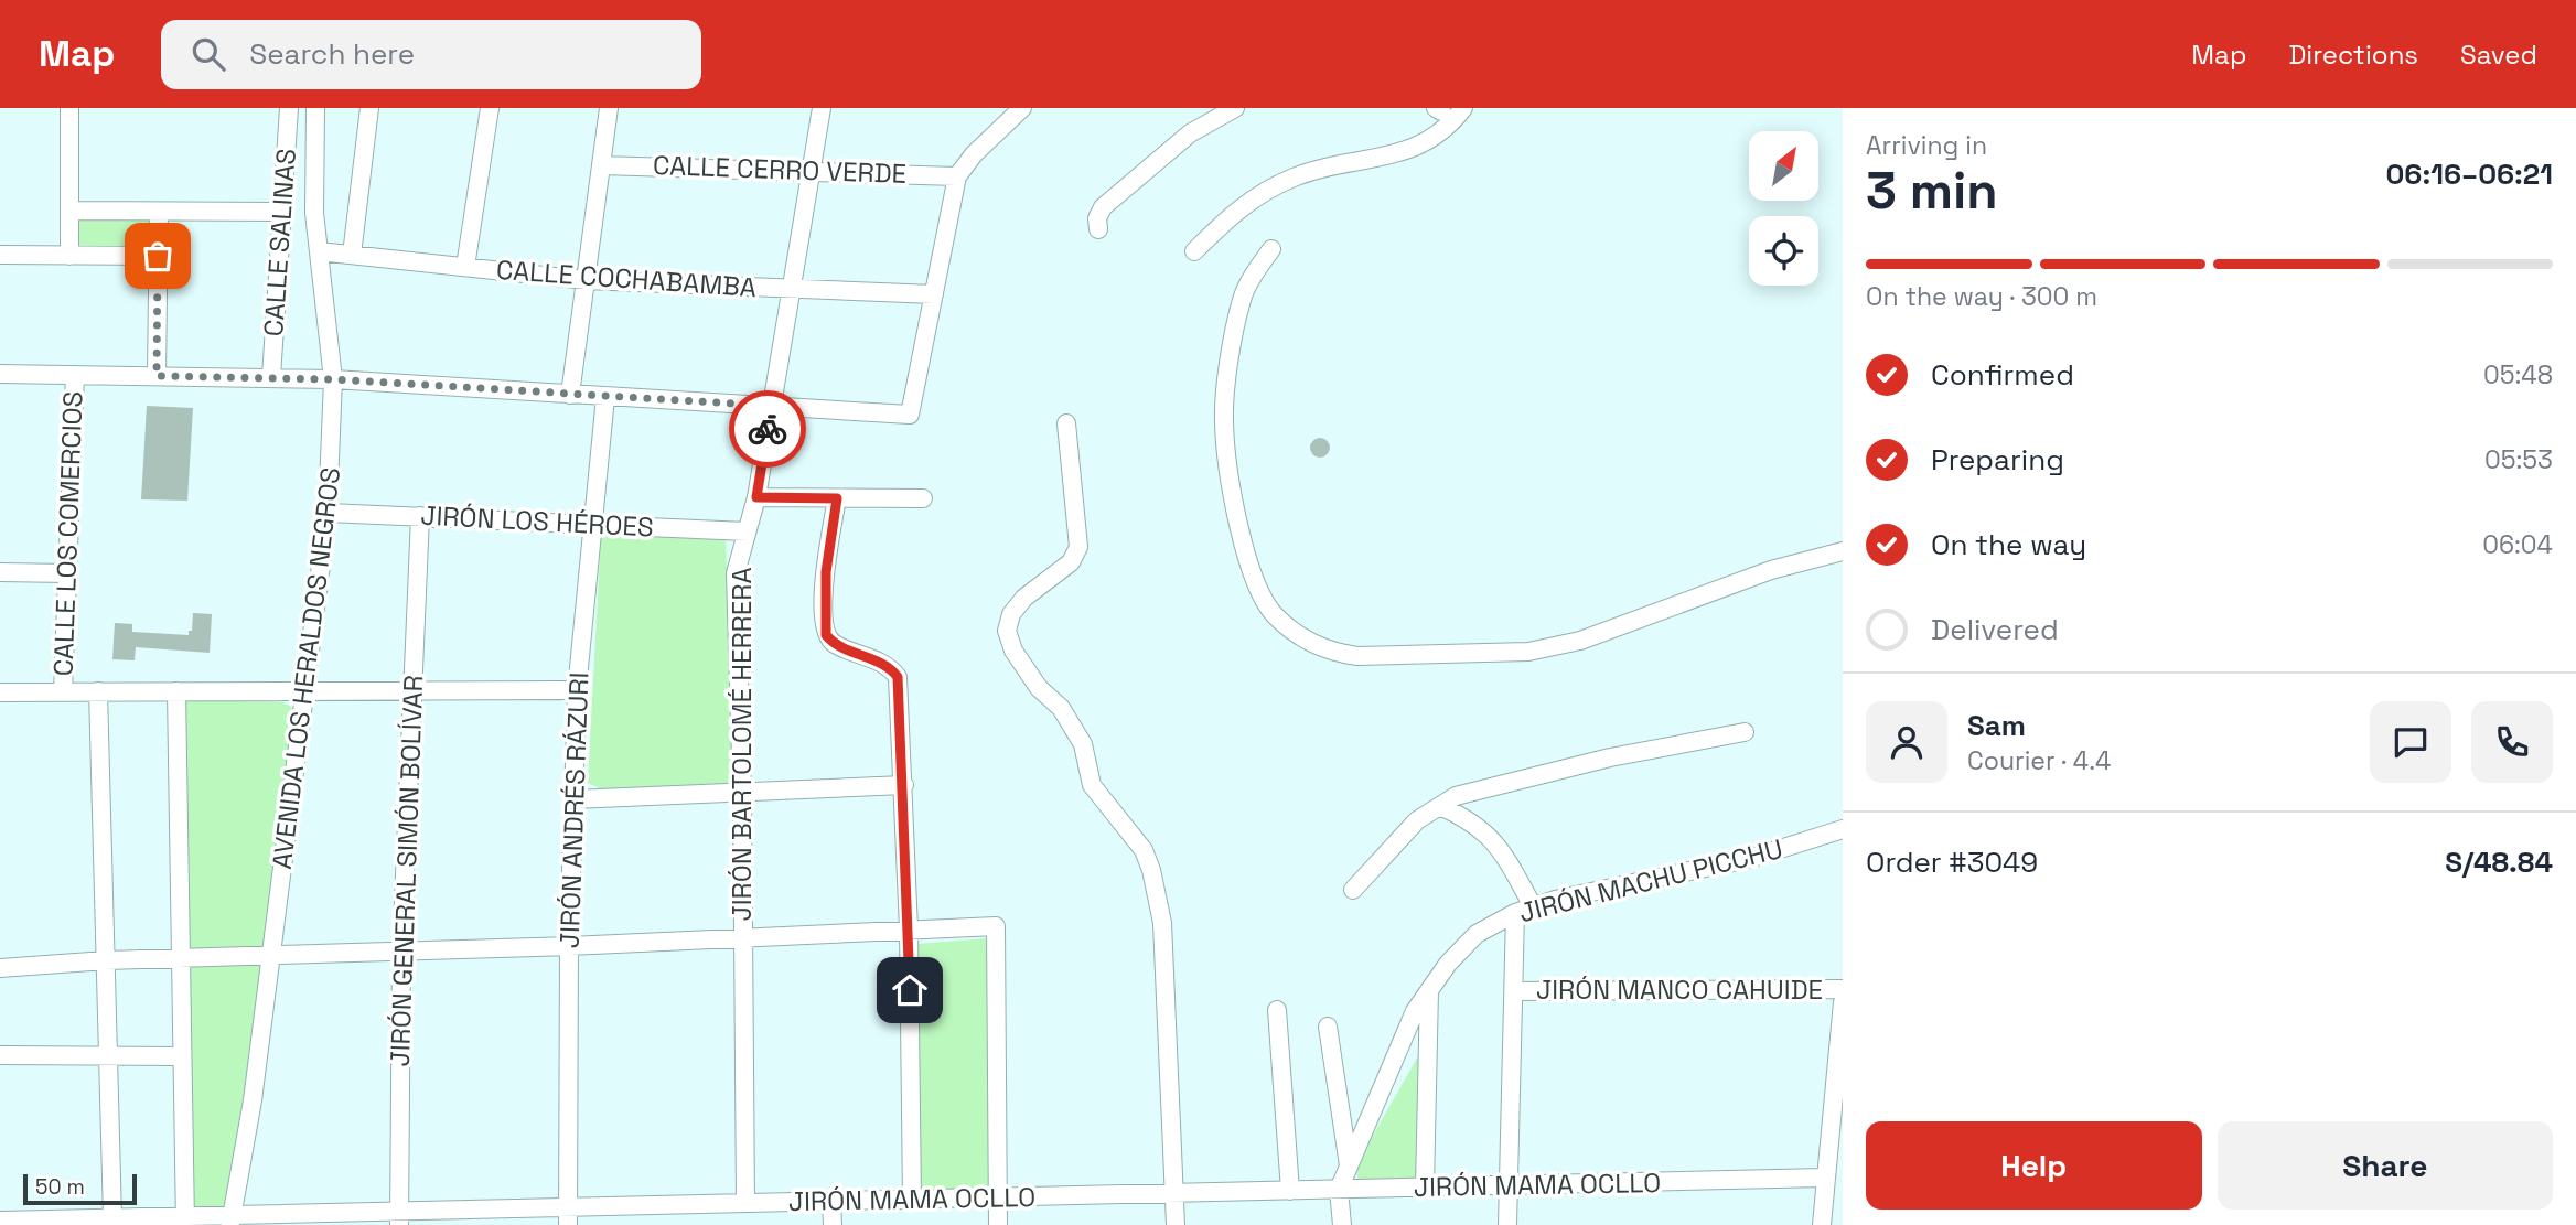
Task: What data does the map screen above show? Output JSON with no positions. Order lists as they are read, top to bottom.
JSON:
{
  "streets": {
    "street": [
      "CALLE CERRO VERDE",
      "CALLE SALINAS",
      "CALLE COCHABAMBA",
      "JIRÓN LOS HÉROES",
      "CALLE LOS COMERCIOS",
      "AVENIDA LOS HERALDOS NEGROS",
      "JIRÓN BARTOLOMÉ HERRERA",
      "JIRÓN ANDRÉS RÁZURI",
      "JIRÓN GENERAL SIMÓN BOLÍVAR",
      "JIRÓN MACHU PICCHU",
      "JIRÓN MANCO CAHUIDE",
      "JIRÓN MAMA OCLLO"
    ]
  },
  "crossings": [
    ["CALLE CERRO VERDE", "JIRÓN BARTOLOMÉ HERRERA"],
    ["CALLE COCHABAMBA", "AVENIDA LOS HERALDOS NEGROS"],
    ["CALLE COCHABAMBA", "JIRÓN BARTOLOMÉ HERRERA"],
    ["JIRÓN LOS HÉROES", "AVENIDA LOS HERALDOS NEGROS"],
    ["JIRÓN LOS HÉROES", "JIRÓN BARTOLOMÉ HERRERA"],
    ["JIRÓN LOS HÉROES", "JIRÓN ANDRÉS RÁZURI"],
    ["JIRÓN LOS HÉROES", "JIRÓN GENERAL SIMÓN BOLÍVAR"],
    ["AVENIDA LOS HERALDOS NEGROS", "JIRÓN MAMA OCLLO"],
    ["JIRÓN BARTOLOMÉ HERRERA", "JIRÓN MAMA OCLLO"],
    ["JIRÓN ANDRÉS RÁZURI", "JIRÓN MAMA OCLLO"],
    ["JIRÓN GENERAL SIMÓN BOLÍVAR", "JIRÓN MAMA OCLLO"],
    ["JIRÓN MACHU PICCHU", "JIRÓN MAMA OCLLO"]
  ],
  "scale_bar": "50 m",
  "north": "top right",
  "page": {
    "header": "Map",
    "search": "Search here",
    "nav": ["Map", "Directions", "Saved"],
    "heading": ["3 min", "Arriving in", "06:16–06:21"],
    "panel": [
      "Sam",
      "Courier · 4.4",
      "Order #3049",
      "S/48.84"
    ],
    "bar": "On the way · 300 m",
    "list": [
      ["Confirmed", "05:48"],
      ["Preparing", "05:53"],
      ["On the way", "06:04"],
      "Delivered"
    ],
    "buttons": ["Help", "Share"],
    "scale": "50 m"
  }
}
